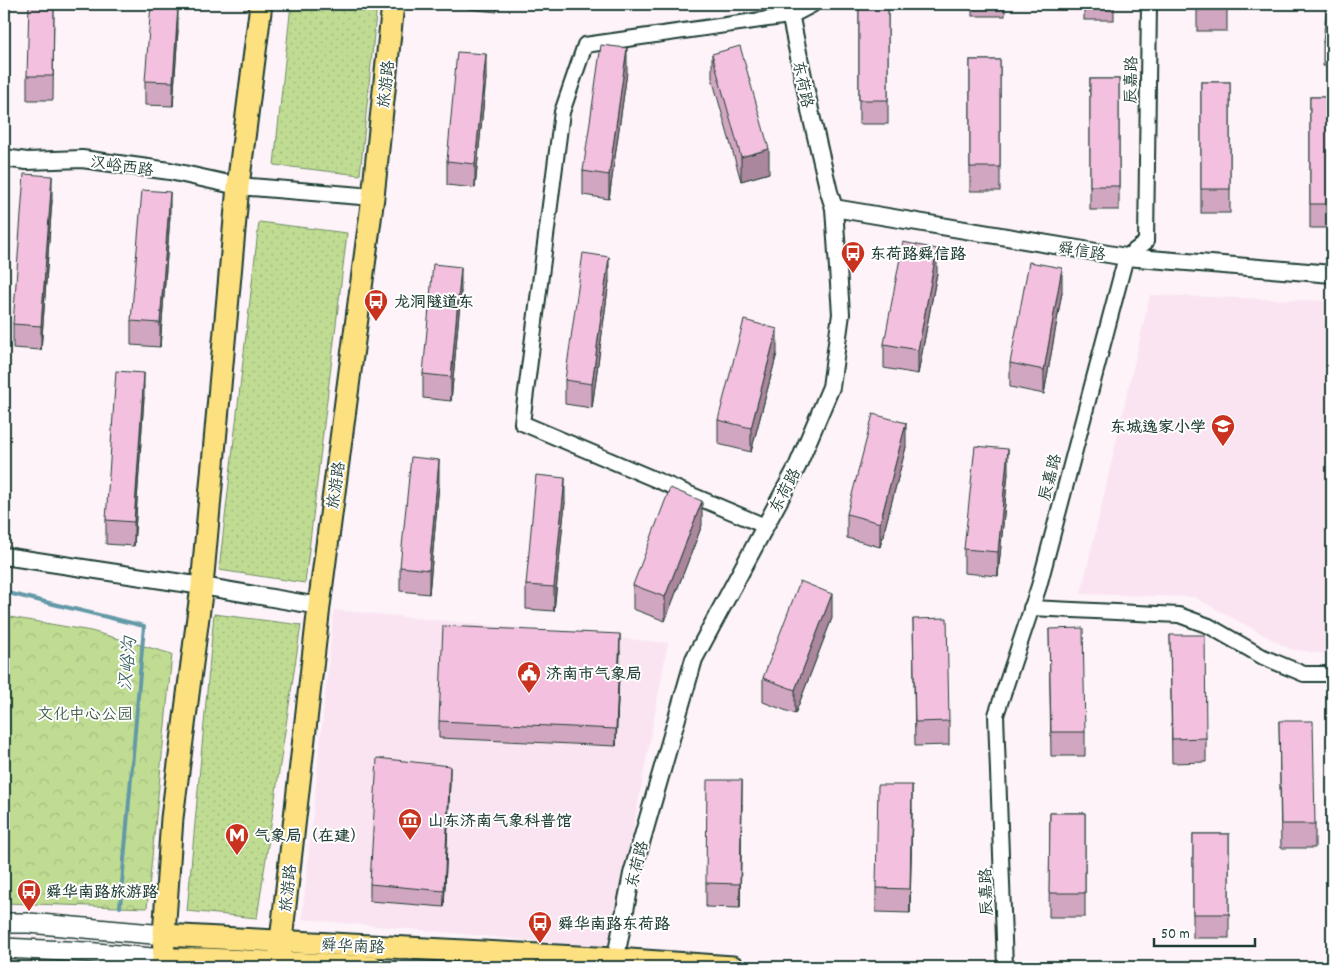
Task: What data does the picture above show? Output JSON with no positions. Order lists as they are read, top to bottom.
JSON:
{
  "streets": {
    "main road": ["旅游路", "舜华南路"],
    "street": [
      "辰嘉路",
      "东荷路",
      "汉峪西路",
      "舜信路"
    ]
  },
  "crossings": [
    ["辰嘉路", "舜信路"],
    ["旅游路", "汉峪西路"],
    ["旅游路", "舜华南路"],
    ["东荷路", "舜信路"],
    ["东荷路", "舜华南路"]
  ],
  "water": ["汉峪沟"],
  "parks": ["文化中心公园"],
  "places": {
    "bus stop": [
      "东荷路舜信路",
      "龙洞隧道东",
      "舜华南路旅游路",
      "舜华南路东荷路"
    ],
    "school or university": ["东城逸家小学"],
    "public building": ["济南市气象局"],
    "museum": ["山东济南气象科普馆"],
    "metro station": ["气象局（在建）"]
  },
  "scale_bar": "50 m"
}
